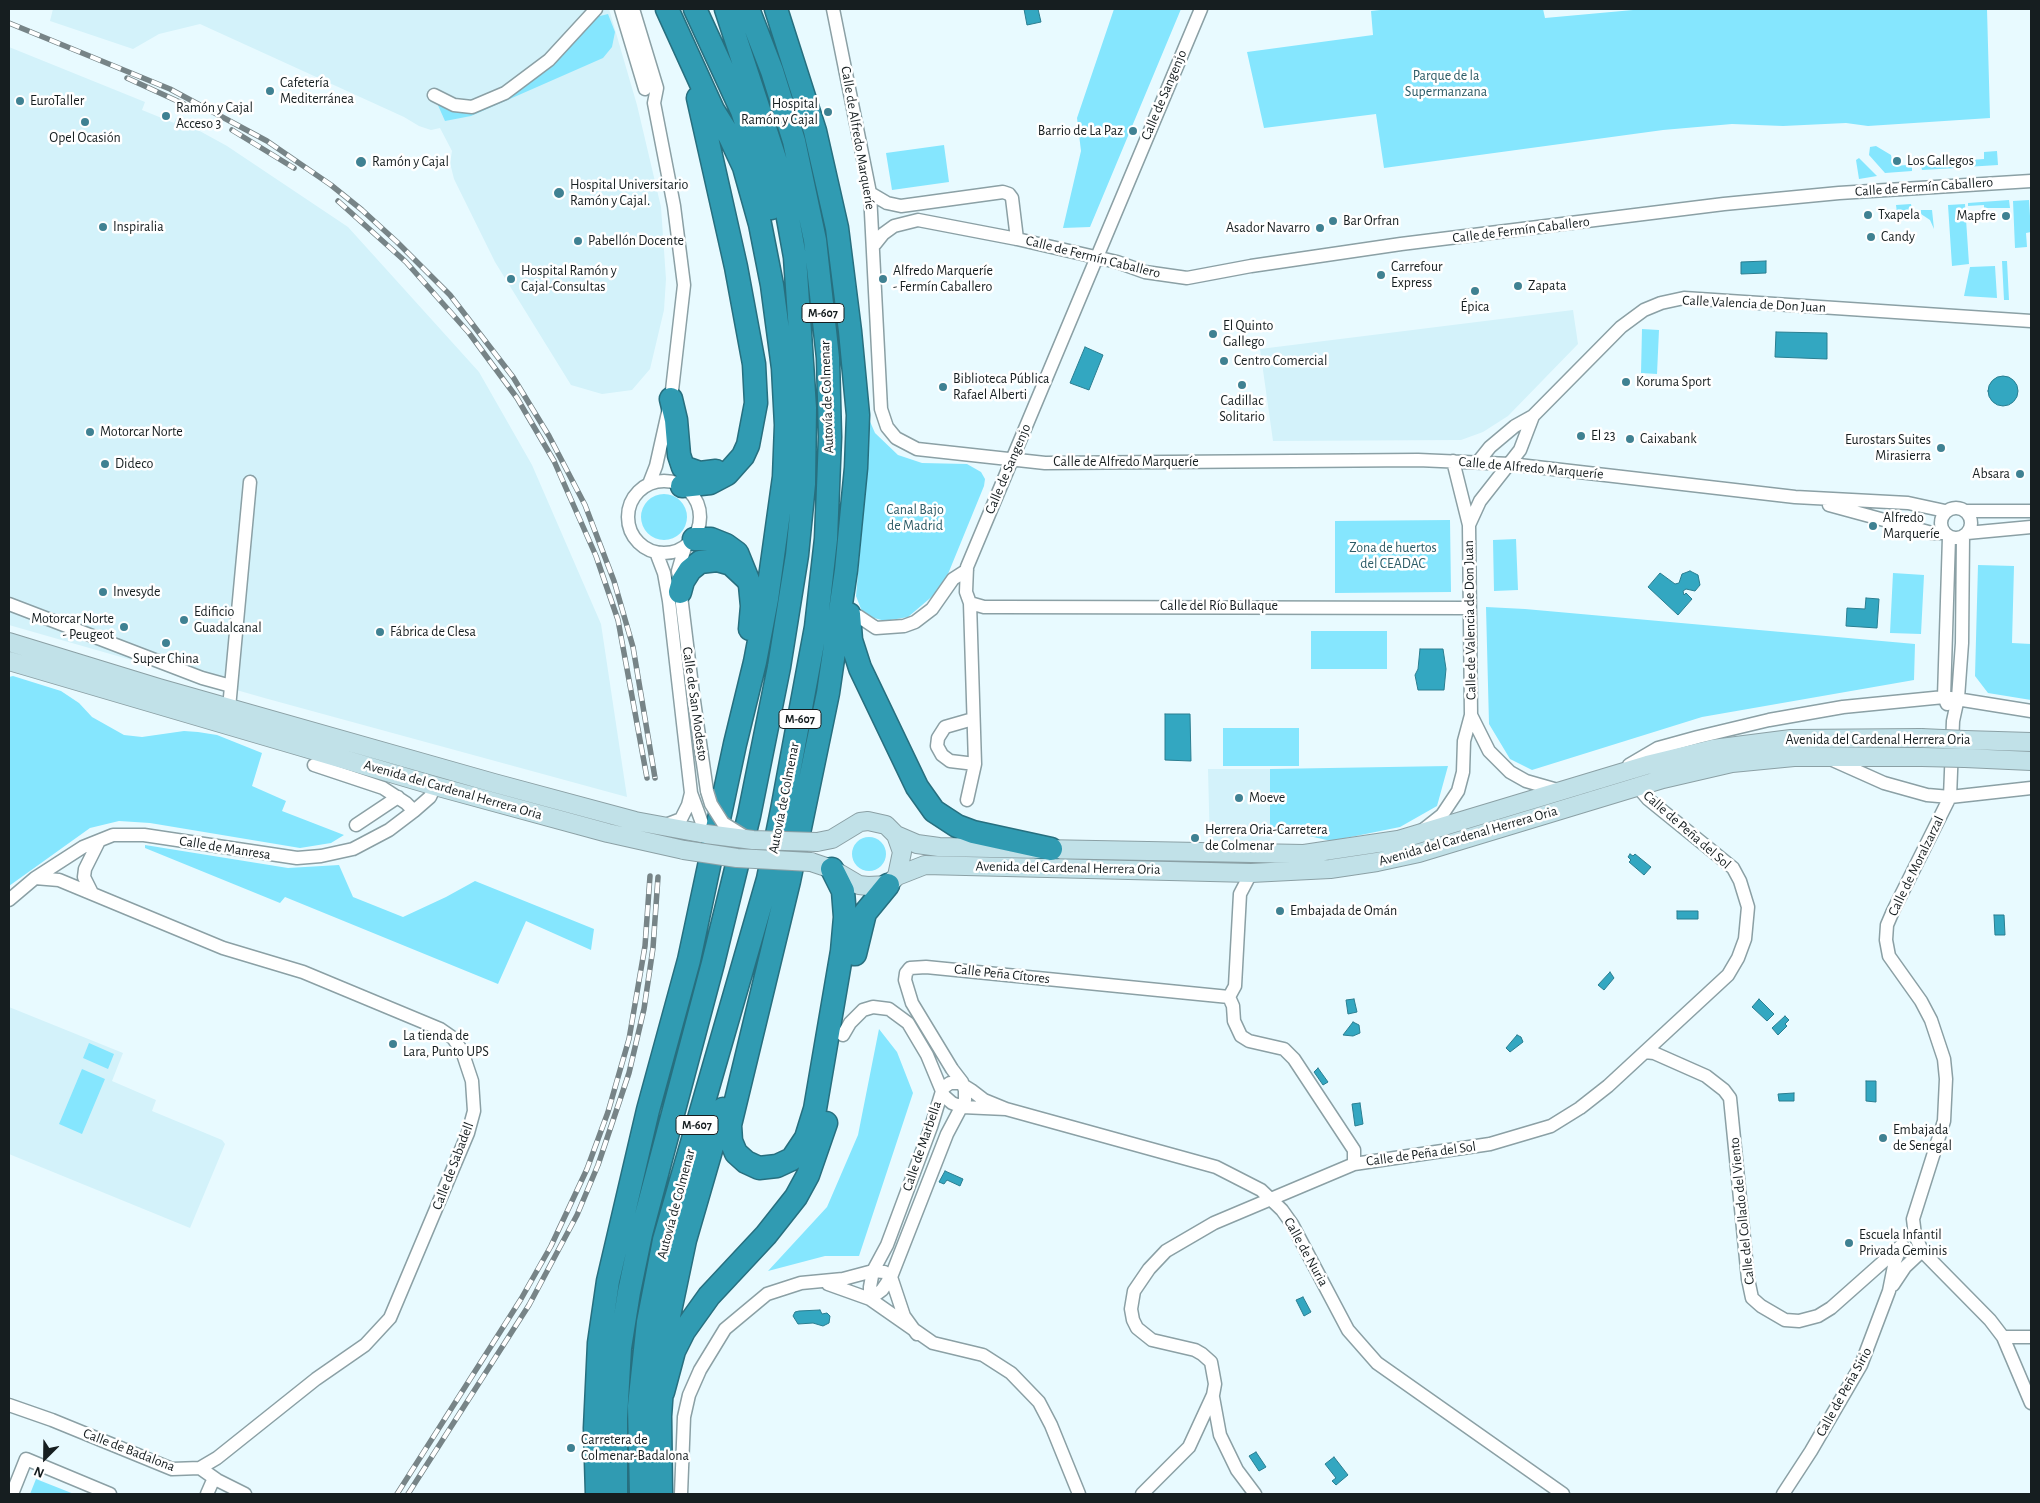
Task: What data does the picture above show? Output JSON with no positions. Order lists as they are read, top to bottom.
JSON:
{
  "streets": {
    "highway": ["M-607", "Autovía de Colmenar"],
    "main road": ["Avenida del Cardenal Herrera Oria"],
    "street": [
      "Calle de Sangenjo",
      "Calle de Alfredo Marqueríe",
      "Calle de Fermín Caballero",
      "Calle Valencia de Don Juan",
      "Calle del Río Bullaque",
      "Calle de Valencia de Don Juan",
      "Calle de San Modesto",
      "Calle de Peña del Sol",
      "Calle de Manresa",
      "Calle de Moralzarzal",
      "Calle Peña Cítores",
      "Calle de Marbella",
      "Calle de Sabadell",
      "Calle del Collado del Viento",
      "Calle de Nuria",
      "Calle de Peña Sirio",
      "Calle de Badalona"
    ]
  },
  "crossings": [
    ["Calle de Sangenjo", "Calle de Alfredo Marqueríe"],
    ["Calle de Sangenjo", "Calle de Fermín Caballero"],
    ["Calle de Sangenjo", "Calle del Río Bullaque"],
    ["Calle de Alfredo Marqueríe", "Calle de Fermín Caballero"],
    ["Calle de Alfredo Marqueríe", "Calle Valencia de Don Juan"],
    ["Calle de Alfredo Marqueríe", "Calle de Valencia de Don Juan"],
    ["Calle de Alfredo Marqueríe", "Calle de Moralzarzal"],
    ["Calle Valencia de Don Juan", "Calle de Valencia de Don Juan"],
    ["M-607", "Avenida del Cardenal Herrera Oria"],
    ["Calle del Río Bullaque", "Calle de Valencia de Don Juan"],
    ["Calle de Valencia de Don Juan", "Avenida del Cardenal Herrera Oria"],
    ["Calle de San Modesto", "Avenida del Cardenal Herrera Oria"],
    ["Avenida del Cardenal Herrera Oria", "Calle de Peña del Sol"],
    ["Avenida del Cardenal Herrera Oria", "Calle de Manresa"],
    ["Avenida del Cardenal Herrera Oria", "Calle de Moralzarzal"],
    ["Calle de Peña del Sol", "Calle del Collado del Viento"],
    ["Calle de Peña del Sol", "Calle de Nuria"],
    ["Calle de Manresa", "Calle de Sabadell"],
    ["Calle de Moralzarzal", "Calle de Peña Sirio"],
    ["Calle Peña Cítores", "Calle de Marbella"],
    ["Calle de Marbella", "Calle de Nuria"],
    ["Calle de Sabadell", "Calle de Badalona"],
    ["Calle del Collado del Viento", "Calle de Peña Sirio"]
  ],
  "parks": ["Parque de la Supermanzana", "Canal Bajo de Madrid", "Zona de huertos del CEADAC"],
  "places": [
    "Cafetería Mediterránea",
    "EuroTaller",
    "Hospital Ramón y Cajal",
    "Ramón y Cajal Acceso 3",
    "Opel Ocasión",
    "Barrio de La Paz",
    "Los Gallegos",
    "Ramón y Cajal",
    "Hospital Universitario Ramón y Cajal.",
    "Txapela",
    "Mapfre",
    "Bar Orfran",
    "Inspiralia",
    "Asador Navarro",
    "Candy",
    "Pabellón Docente",
    "Carrefour Express",
    "Hospital Ramón y Cajal-Consultas",
    "Alfredo Marqueríe - Fermín Caballero",
    "Zapata",
    "Épica",
    "El Quinto Gallego",
    "Centro Comercial",
    "Koruma Sport",
    "Cadillac Solitario",
    "Biblioteca Pública Rafael Alberti",
    "Motorcar Norte",
    "El 23",
    "Caixabank",
    "Eurostars Suites Mirasierra",
    "Dideco",
    "Absara",
    "Alfredo Marqueríe",
    "Invesyde",
    "Edificio Guadalcanal",
    "Motorcar Norte - Peugeot",
    "Fábrica de Clesa",
    "Super China",
    "Moeve",
    "Herrera Oria-Carretera de Colmenar",
    "Embajada de Omán",
    "La tienda de Lara, Punto UPS",
    "Embajada de Senegal",
    "Escuela Infantil Privada Geminis",
    "Carretera de Colmenar-Badalona"
  ],
  "north": "bottom left"
}
